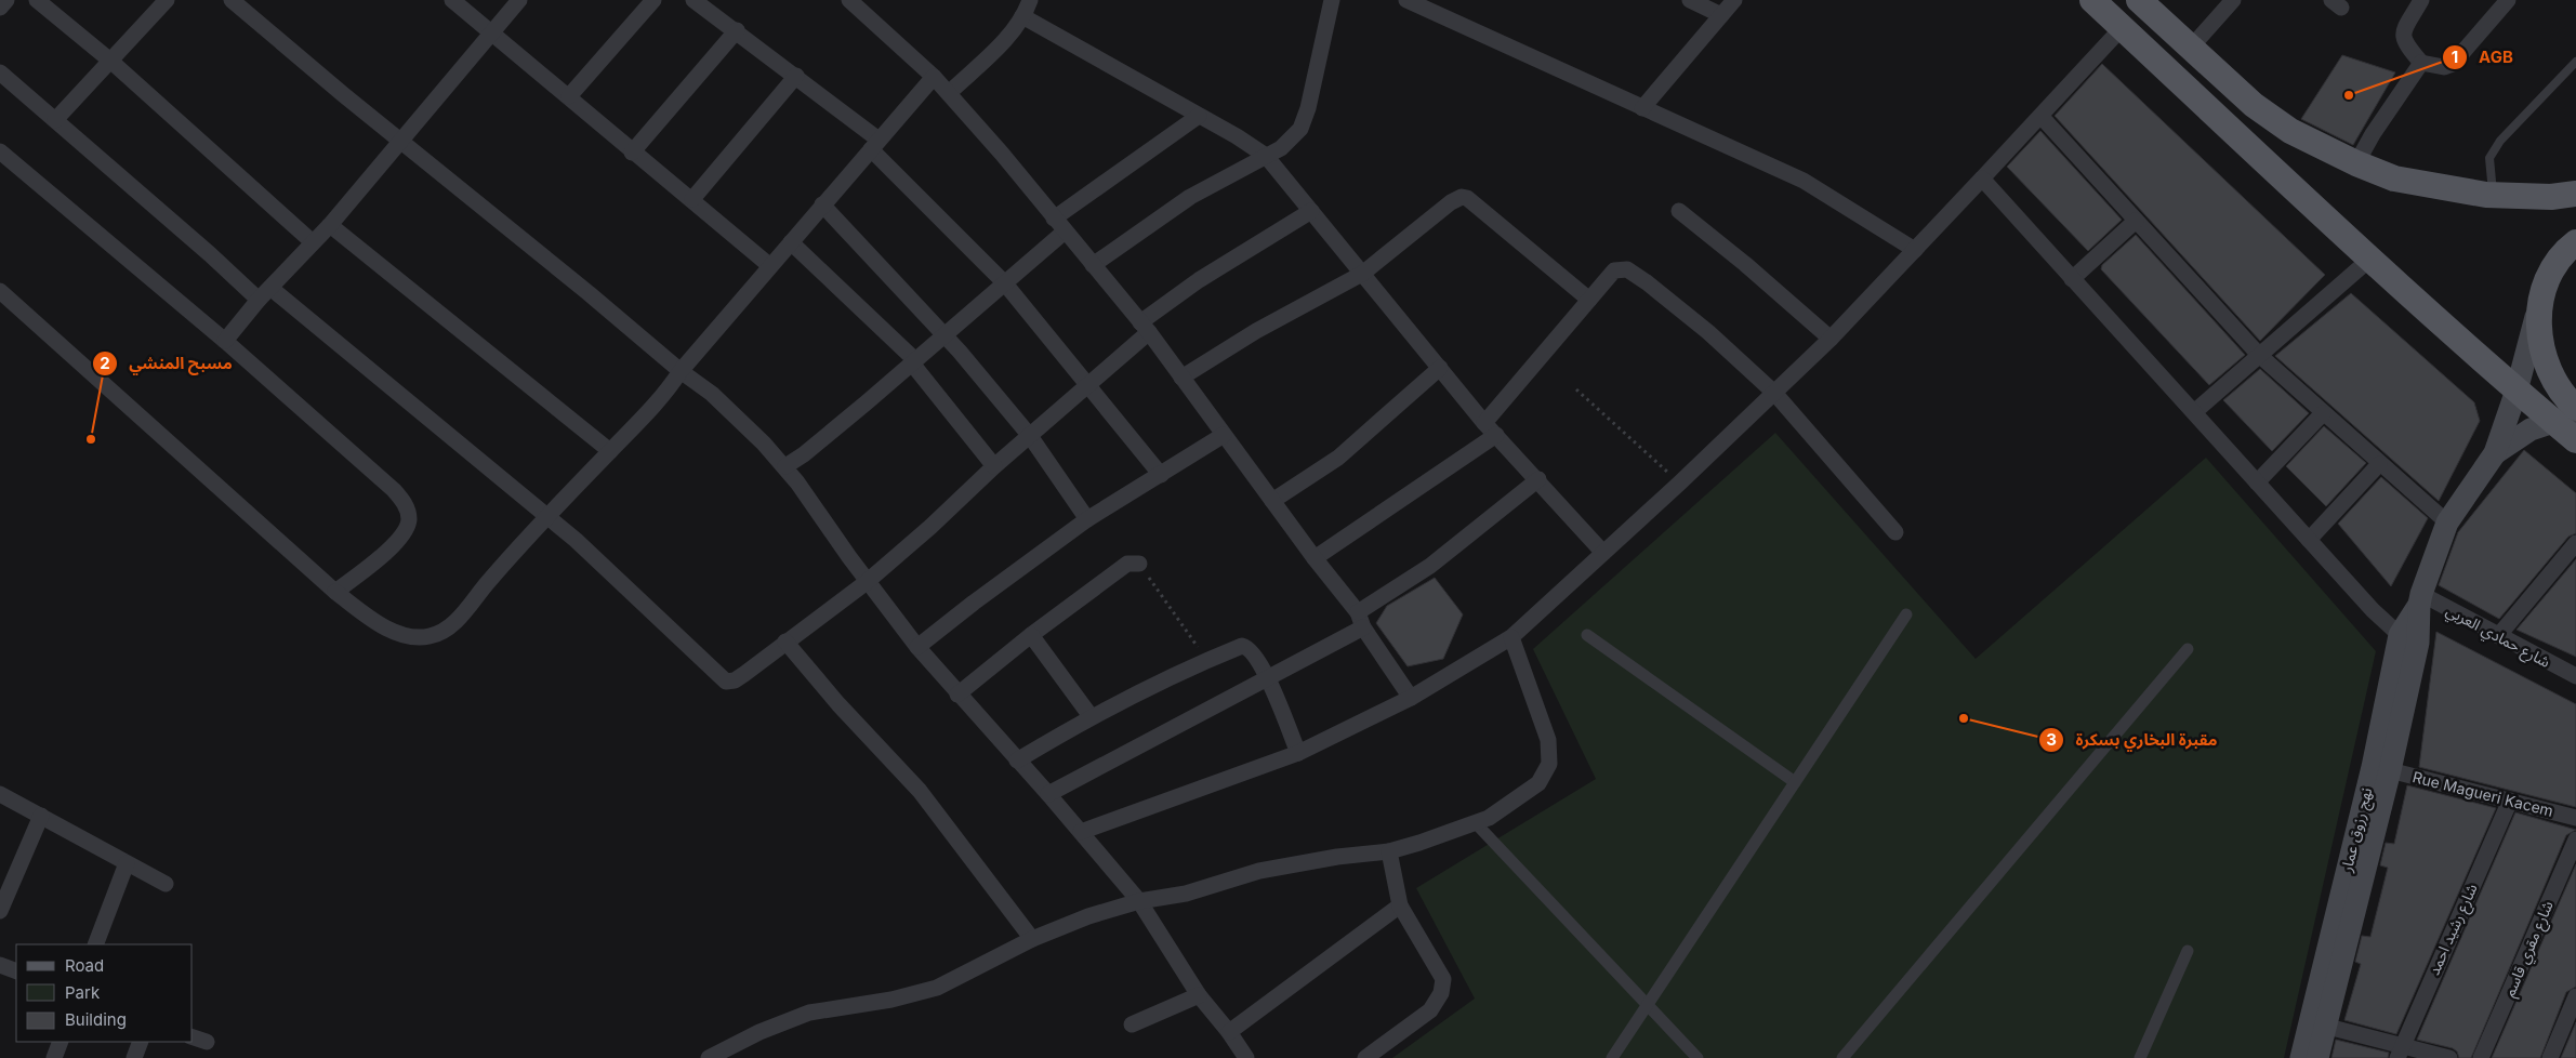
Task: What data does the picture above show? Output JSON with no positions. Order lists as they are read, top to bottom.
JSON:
{
  "streets": {
    "main road": ["نهج رزوق عمار"],
    "street": [
      "شارع حمادي العربي",
      "Rue Magueri Kacem",
      "شارع رشيد احمد",
      "شارع مقري قاسم"
    ]
  },
  "crossings": [
    ["شارع حمادي العربي", "نهج رزوق عمار"],
    ["Rue Magueri Kacem", "نهج رزوق عمار"],
    ["Rue Magueri Kacem", "شارع رشيد احمد"]
  ],
  "places": ["AGB", "مسبح المنشي", "مقبرة البخاري بسكرة"],
  "legend": ["Road", "Park", "Building"]
}
